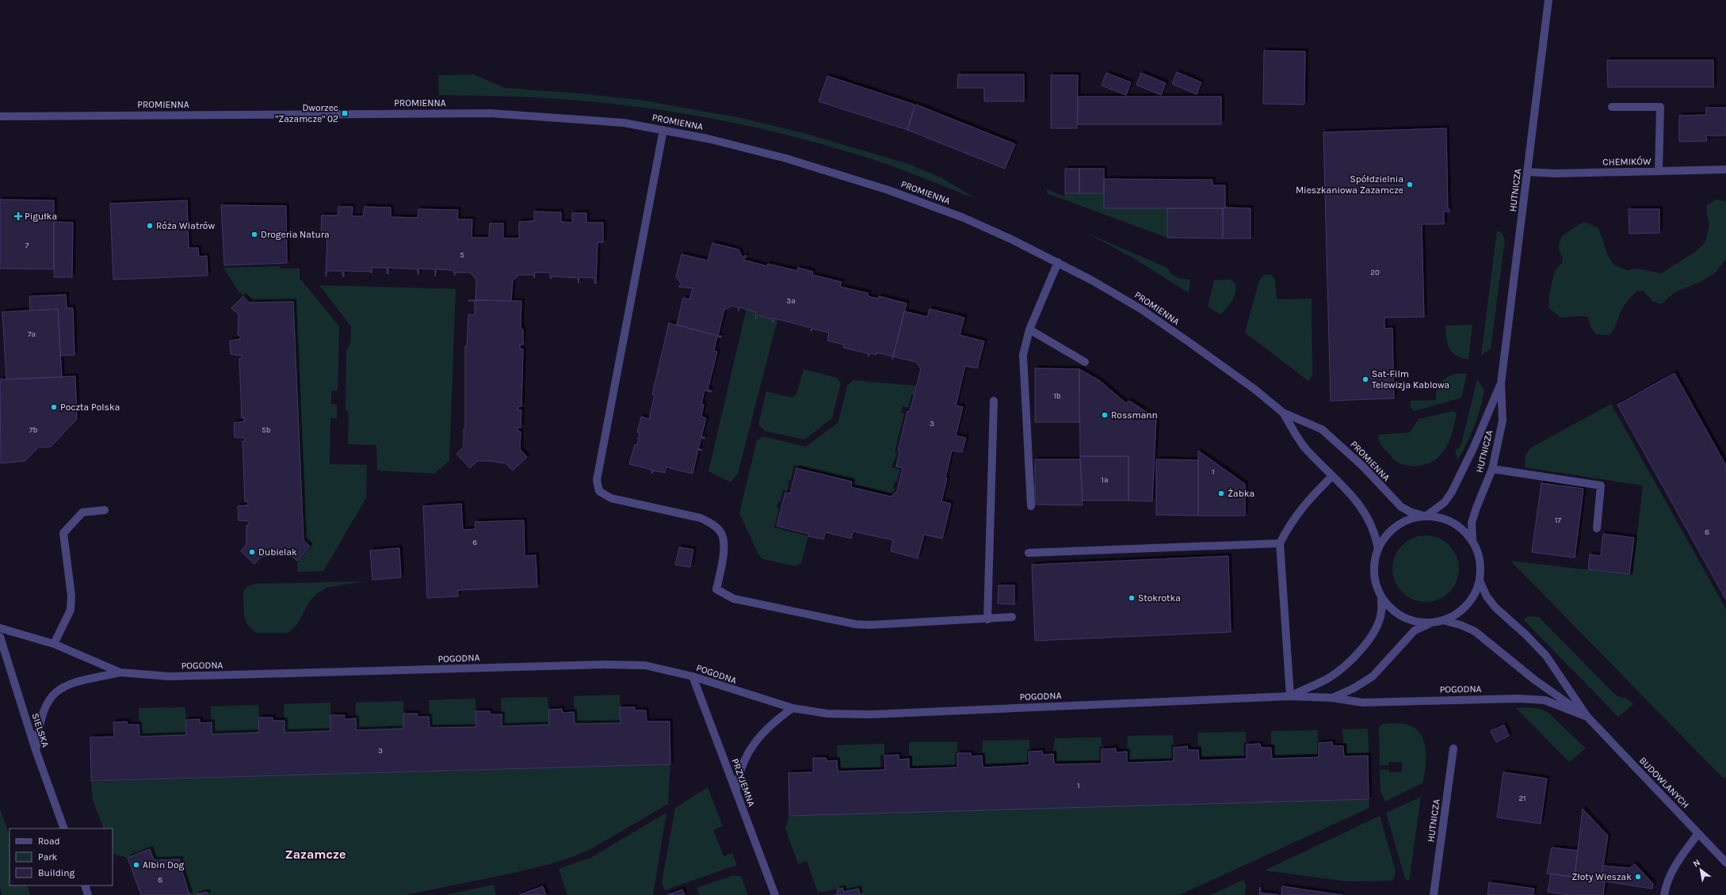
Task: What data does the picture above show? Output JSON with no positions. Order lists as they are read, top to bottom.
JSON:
{
  "streets": {
    "street": [
      "PROMIENNA",
      "CHEMIKÓW",
      "HUTNICZA",
      "POGODNA",
      "SIELSKA",
      "PRZYJEMNA",
      "BUDOWLANYCH"
    ]
  },
  "crossings": [
    ["PROMIENNA", "HUTNICZA"],
    ["PROMIENNA", "POGODNA"],
    ["PROMIENNA", "BUDOWLANYCH"],
    ["CHEMIKÓW", "HUTNICZA"],
    ["HUTNICZA", "POGODNA"],
    ["HUTNICZA", "BUDOWLANYCH"],
    ["POGODNA", "SIELSKA"],
    ["POGODNA", "PRZYJEMNA"],
    ["POGODNA", "BUDOWLANYCH"]
  ],
  "districts": ["Zazamcze"],
  "places": {
    "transit": ["Dworzec \"Zazamcze\" 02"],
    "other": [
      "Spółdzielnia Mieszkaniowa Zazamcze",
      "Róża Wiatrów",
      "Drogeria Natura",
      "Sat-Film Telewizja Kablowa",
      "Poczta Polska",
      "Rossmann",
      "Żabka",
      "Dubielak",
      "Stokrotka",
      "Albin Dog",
      "Złoty Wieszak"
    ],
    "health": ["Pigułka"]
  },
  "house_numbers": [
    "7",
    "5",
    "20",
    "3a",
    "7a",
    "1b",
    "3",
    "7b",
    "5b",
    "1",
    "1a",
    "17",
    "8",
    "6",
    "3",
    "1",
    "21",
    "8"
  ],
  "legend": ["Road", "Park", "Building"],
  "north": "top left"
}
